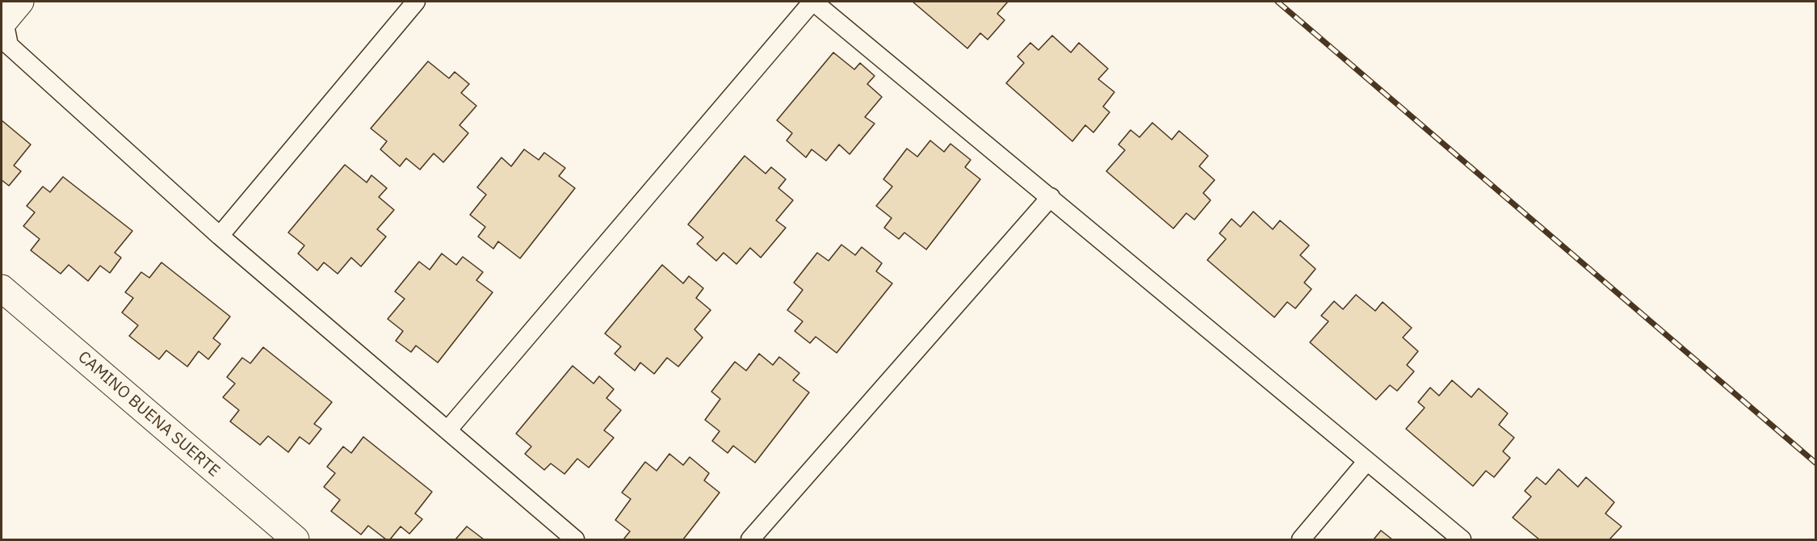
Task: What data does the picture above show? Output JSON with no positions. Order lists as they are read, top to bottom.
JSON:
{
  "streets": {
    "street": ["CAMINO BUENA SUERTE"]
  }
}
